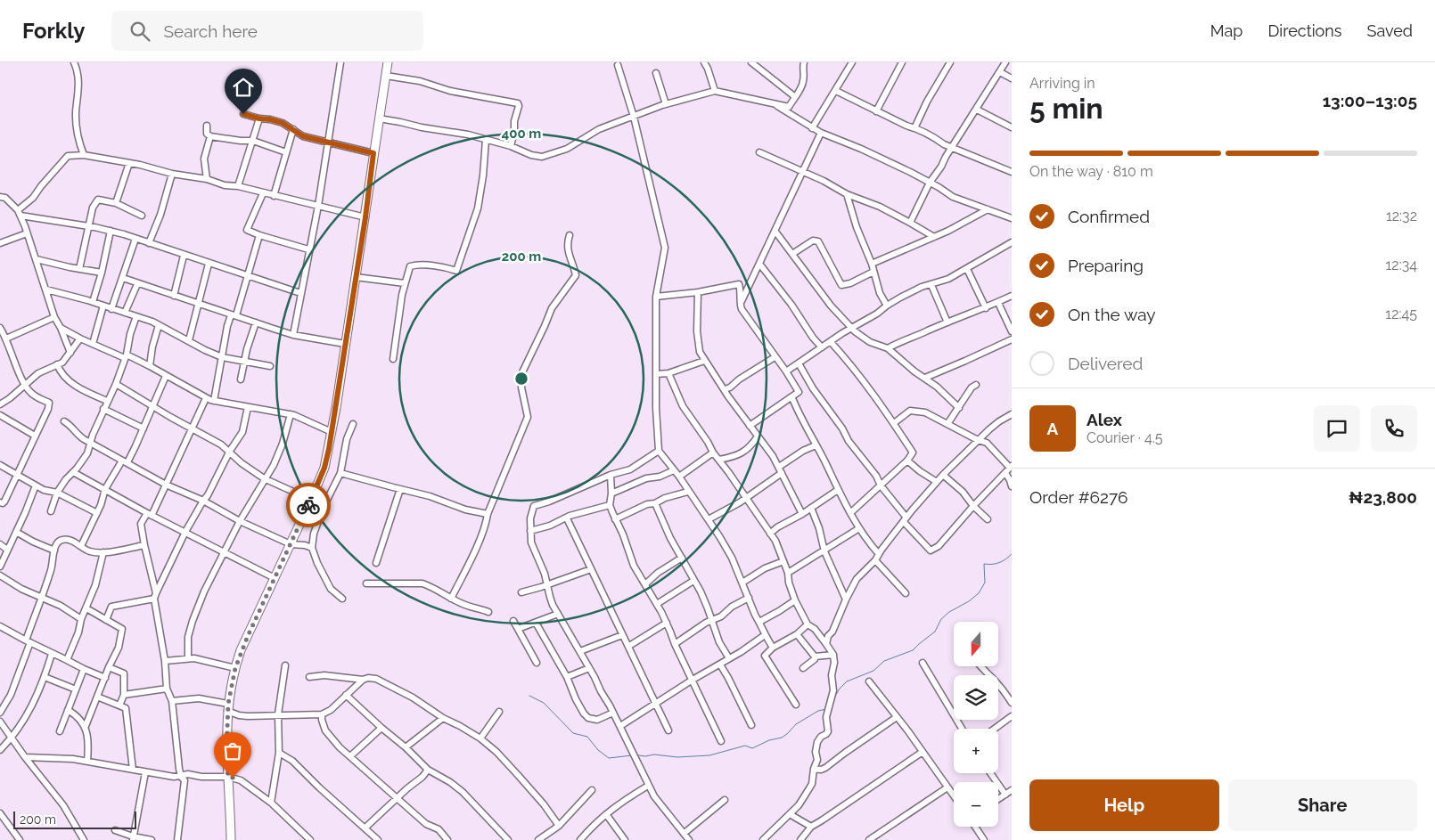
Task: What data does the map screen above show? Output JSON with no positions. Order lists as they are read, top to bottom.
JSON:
{
  "scale_bar": "200 m",
  "north": "bottom",
  "page": {
    "header": "Forkly",
    "search": "Search here",
    "nav": ["Map", "Directions", "Saved"],
    "heading": ["5 min", "Arriving in", "13:00–13:05"],
    "panel": [
      "Alex",
      "Courier · 4.5",
      "Order #6276",
      "₦23,800"
    ],
    "bar": "On the way · 810 m",
    "list": [
      ["Confirmed", "12:32"],
      ["Preparing", "12:34"],
      ["On the way", "12:45"],
      "Delivered"
    ],
    "round": "A",
    "map_buttons": ["+", "−"],
    "buttons": ["Help", "Share"],
    "scale": "200 m"
  },
  "rings": ["400 m", "200 m"]
}
